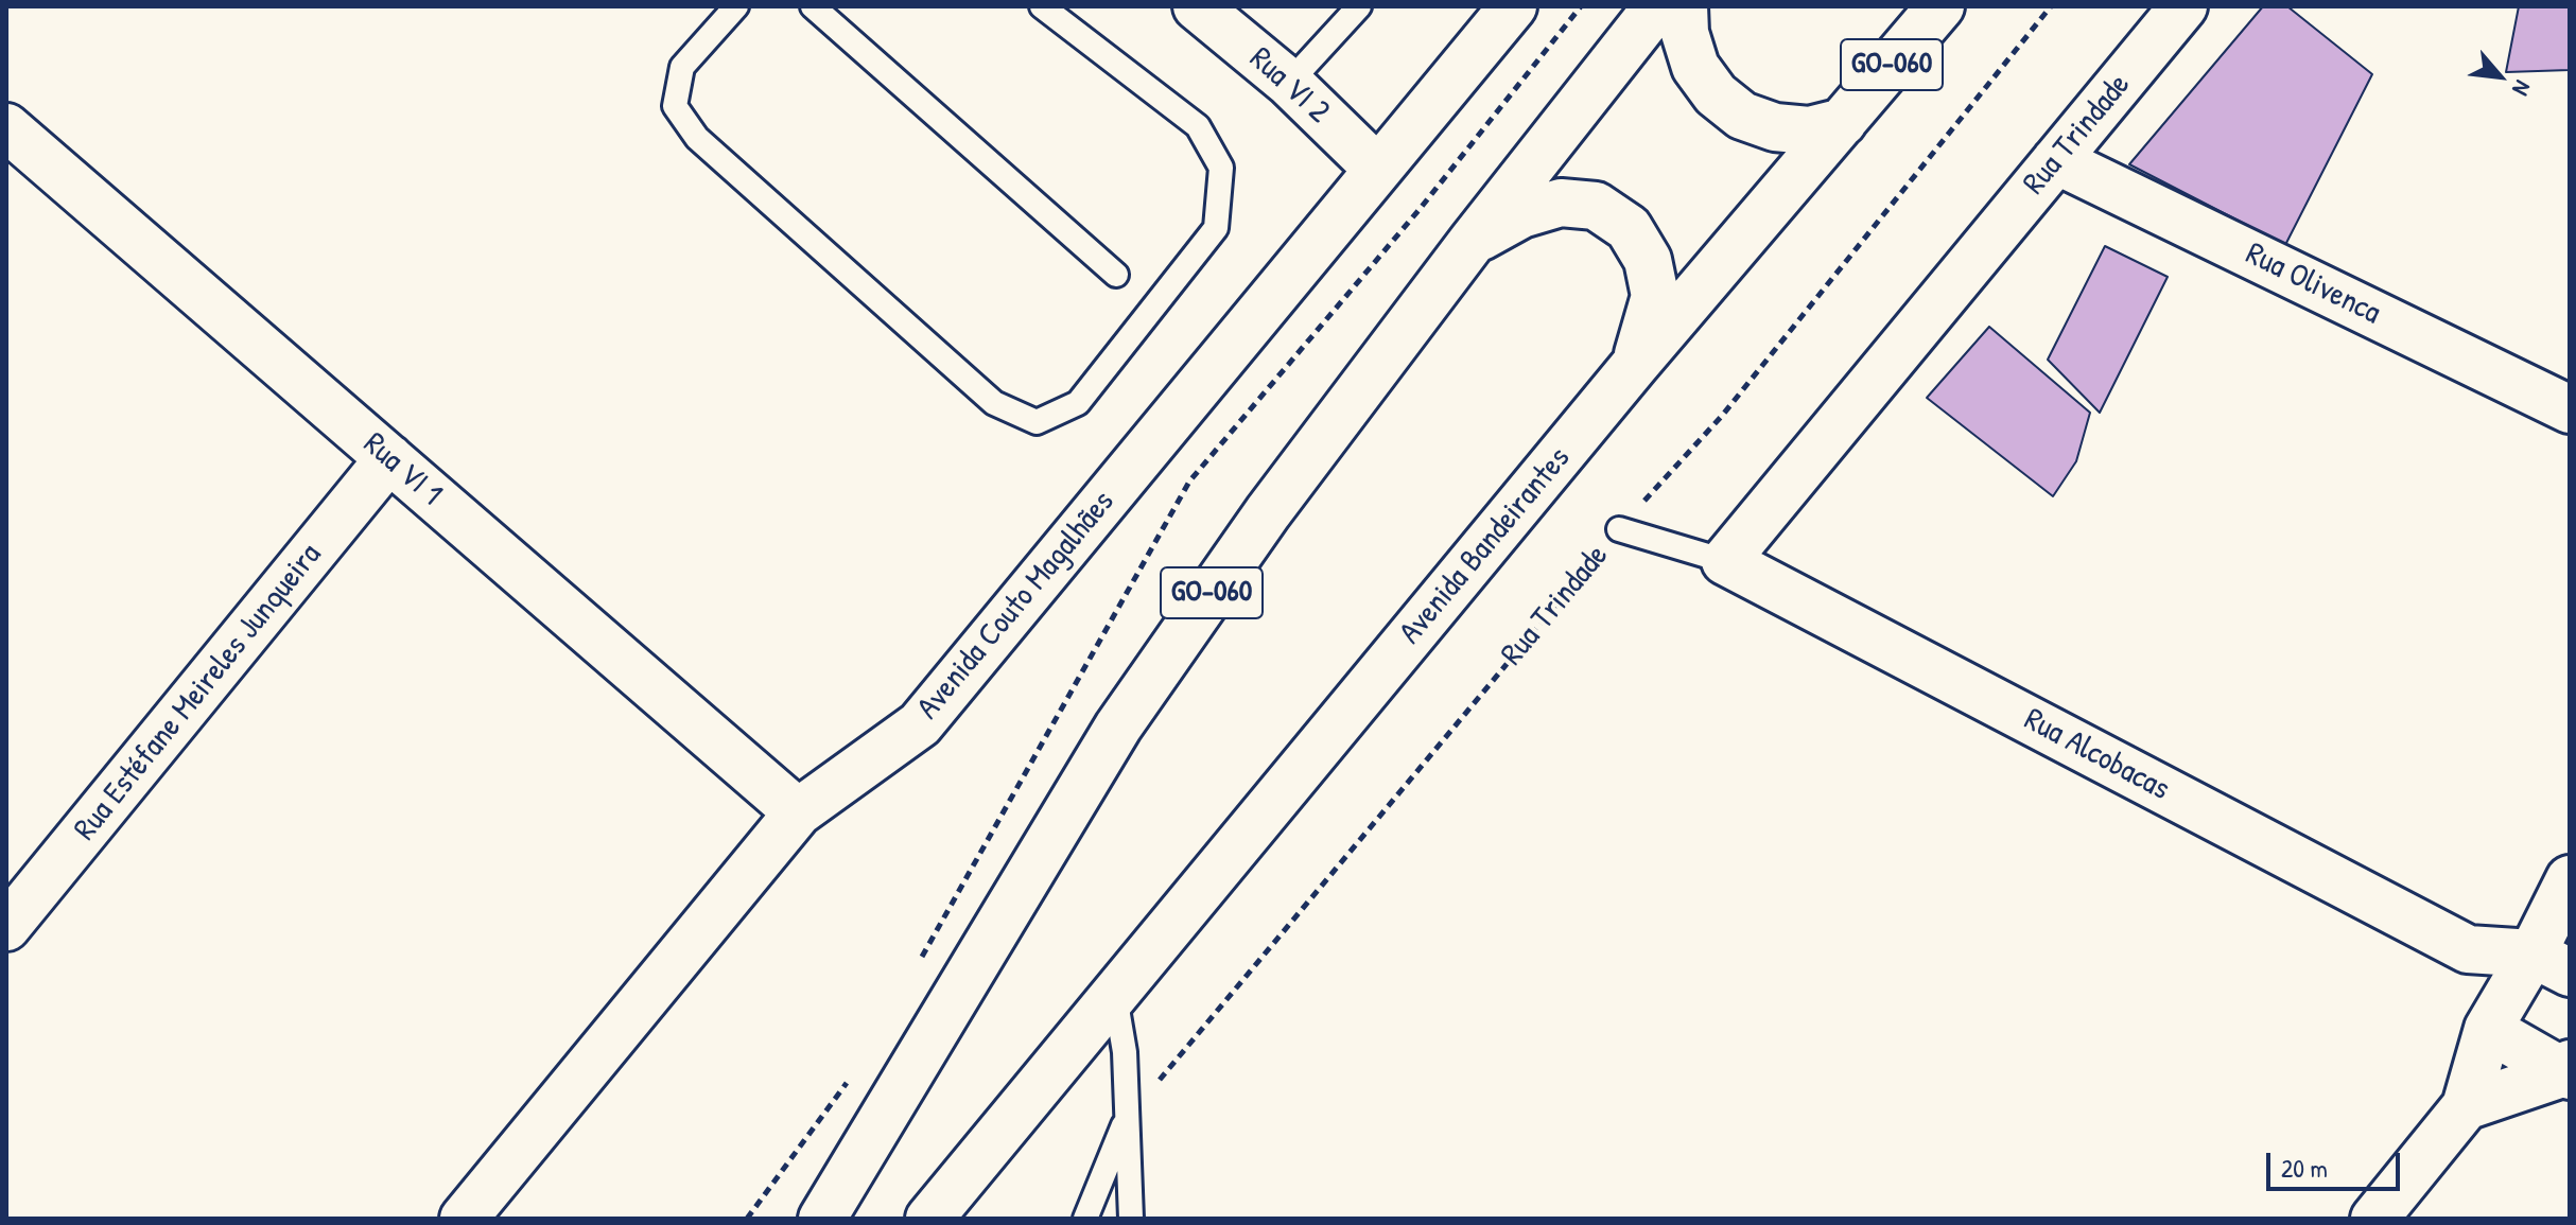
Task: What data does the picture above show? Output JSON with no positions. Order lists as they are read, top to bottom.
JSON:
{
  "streets": {
    "street": [
      "GO-060",
      "Rua VI 2",
      "Rua Trindade",
      "Rua Olivenca",
      "Rua VI 1",
      "Avenida Bandeirantes",
      "Avenida Couto Magalhães",
      "Rua Estéfane Meireles Junqueira",
      "Rua Alcobacas"
    ]
  },
  "crossings": [
    ["GO-060", "Avenida Bandeirantes"],
    ["Rua VI 2", "Avenida Couto Magalhães"],
    ["Rua Trindade", "Rua Olivenca"],
    ["Rua Trindade", "Rua Alcobacas"],
    ["Rua VI 1", "Avenida Couto Magalhães"],
    ["Rua VI 1", "Rua Estéfane Meireles Junqueira"]
  ],
  "scale_bar": "20 m",
  "north": "bottom right"
}
